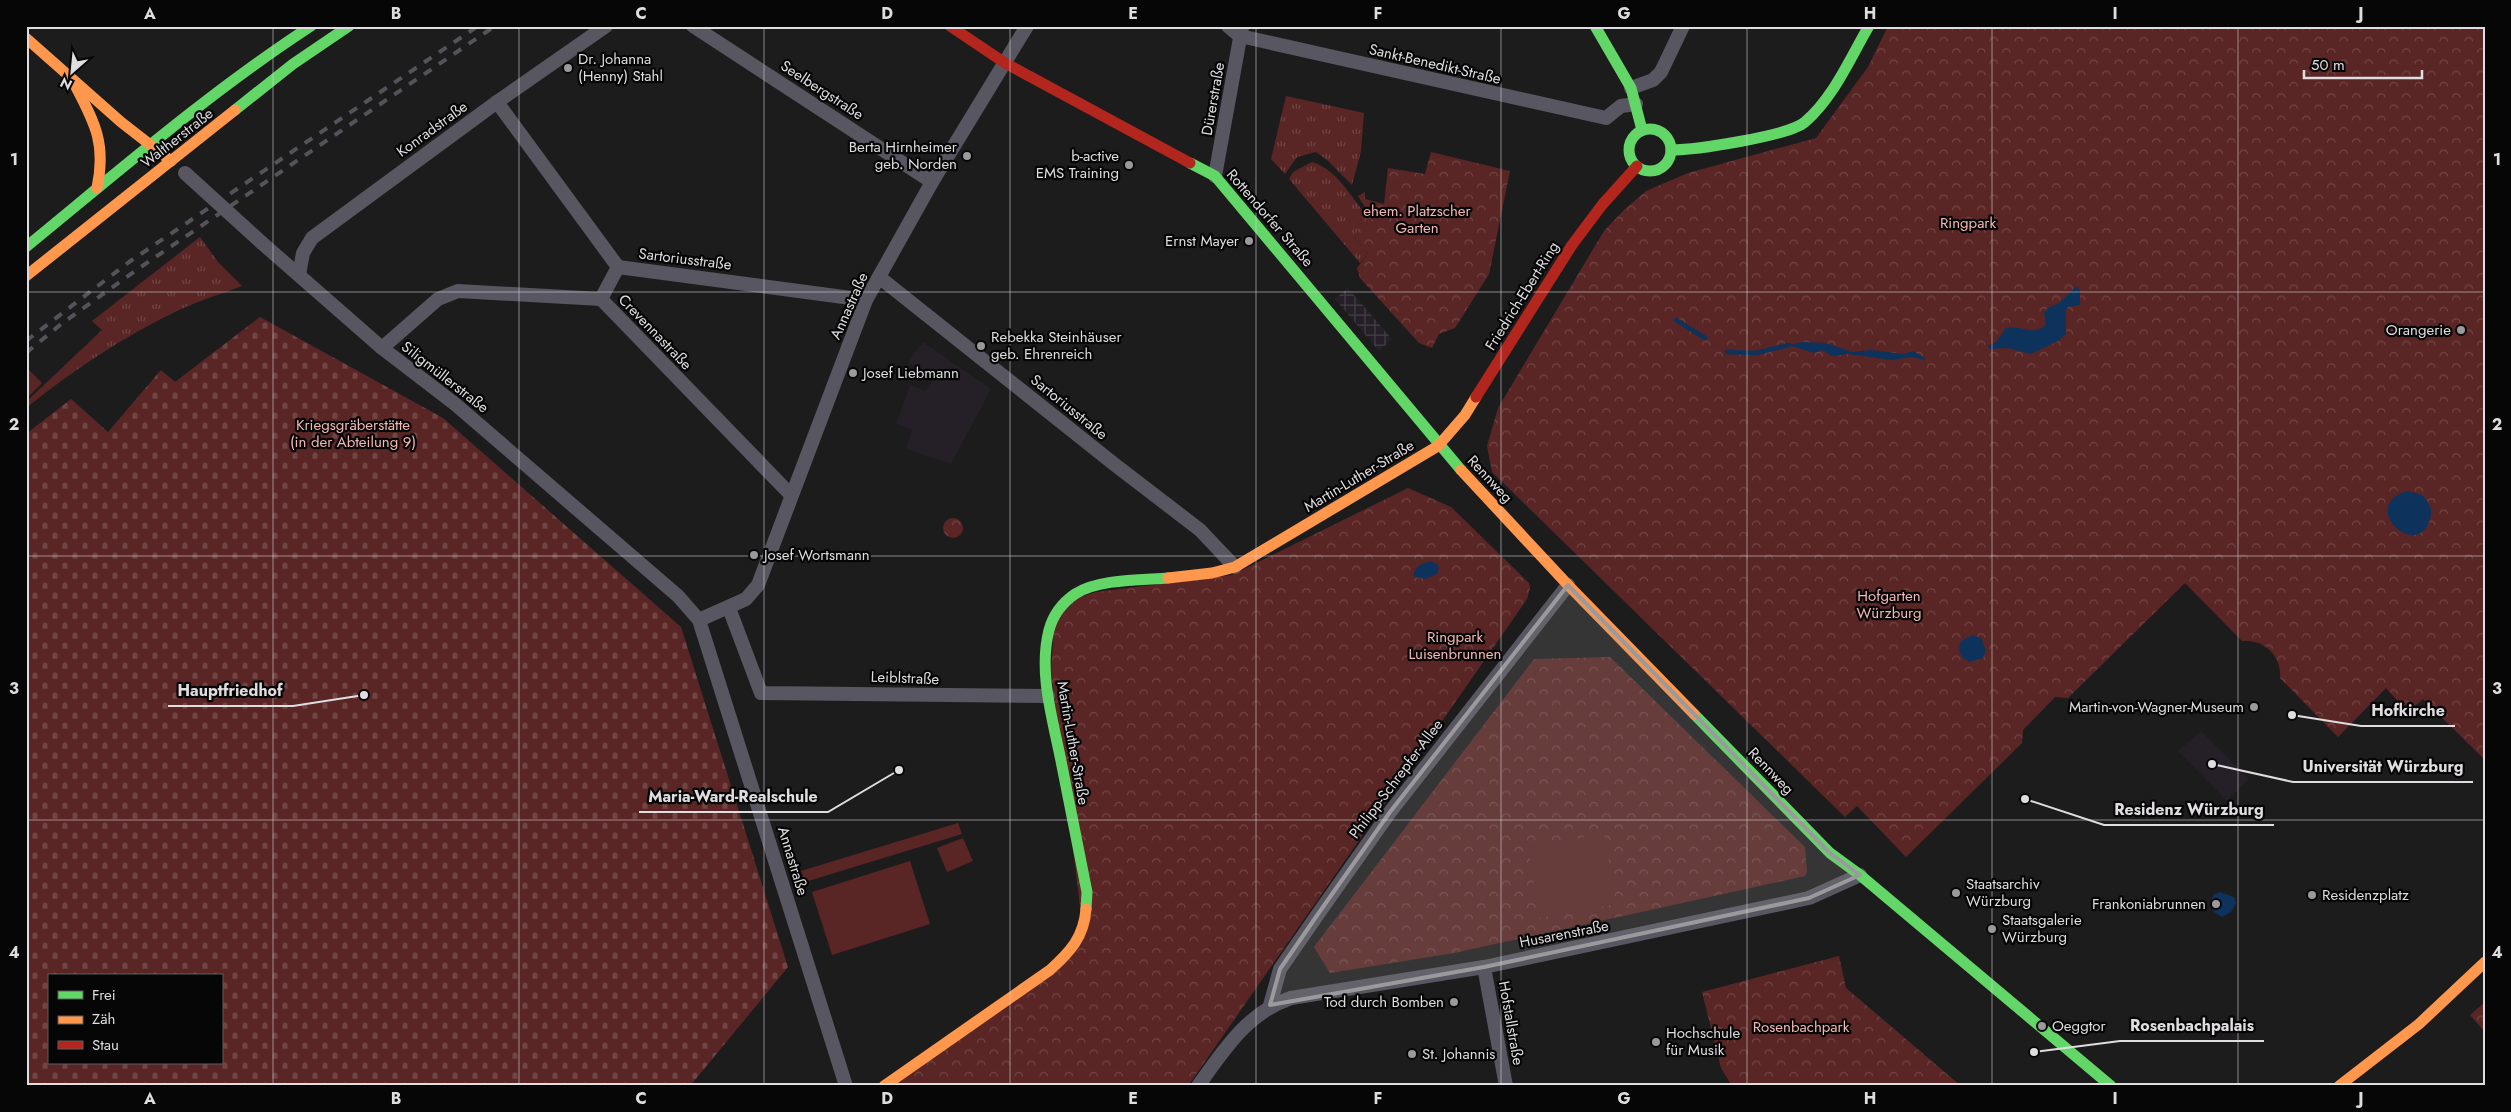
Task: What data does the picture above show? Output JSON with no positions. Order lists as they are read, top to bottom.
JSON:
{
  "streets": {
    "main road": [
      "Waltherstraße",
      "Rottendorfer Straße",
      "Friedrich-Ebert-Ring",
      "Martin-Luther-Straße",
      "Rennweg"
    ],
    "street": [
      "Sankt-Benedikt-Straße",
      "Seelbergstraße",
      "Dürerstraße",
      "Konradstraße",
      "Sartoriusstraße",
      "Annastraße",
      "Crevennastraße",
      "Siligmüllerstraße",
      "Leiblstraße",
      "Philipp-Schrepfer-Allee",
      "Husarenstraße",
      "Hofstallstraße"
    ]
  },
  "crossings": [
    ["Sankt-Benedikt-Straße", "Dürerstraße"],
    ["Seelbergstraße", "Annastraße"],
    ["Dürerstraße", "Rottendorfer Straße"],
    ["Konradstraße", "Siligmüllerstraße"],
    ["Waltherstraße", "Siligmüllerstraße"],
    ["Rottendorfer Straße", "Friedrich-Ebert-Ring"],
    ["Rottendorfer Straße", "Annastraße"],
    ["Rottendorfer Straße", "Martin-Luther-Straße"],
    ["Rottendorfer Straße", "Rennweg"],
    ["Sartoriusstraße", "Annastraße"],
    ["Sartoriusstraße", "Crevennastraße"],
    ["Sartoriusstraße", "Martin-Luther-Straße"],
    ["Friedrich-Ebert-Ring", "Martin-Luther-Straße"],
    ["Friedrich-Ebert-Ring", "Rennweg"],
    ["Annastraße", "Crevennastraße"],
    ["Annastraße", "Siligmüllerstraße"],
    ["Annastraße", "Leiblstraße"],
    ["Martin-Luther-Straße", "Rennweg"],
    ["Martin-Luther-Straße", "Leiblstraße"],
    ["Rennweg", "Philipp-Schrepfer-Allee"],
    ["Rennweg", "Husarenstraße"],
    ["Philipp-Schrepfer-Allee", "Husarenstraße"],
    ["Husarenstraße", "Hofstallstraße"]
  ],
  "parks": [
    "ehem. Platzscher Garten",
    "Ringpark",
    "Kriegsgräberstätte (in der Abteilung 9)",
    "Hofgarten Würzburg",
    "Ringpark Luisenbrunnen",
    "Rosenbachpark"
  ],
  "places": [
    "Dr. Johanna (Henny) Stahl",
    "Berta Hirnheimer geb. Norden",
    "b-active EMS Training",
    "Ernst Mayer",
    "Orangerie",
    "Rebekka Steinhäuser geb. Ehrenreich",
    "Josef Liebmann",
    "Josef Wortsmann",
    "Hauptfriedhof",
    "Martin-von-Wagner-Museum",
    "Hofkirche",
    "Universität Würzburg",
    "Maria-Ward-Realschule",
    "Residenz Würzburg",
    "Staatsarchiv Würzburg",
    "Residenzplatz",
    "Frankoniabrunnen",
    "Staatsgalerie Würzburg",
    "Tod durch Bomben",
    "Oeggtor",
    "Hochschule für Musik",
    "Rosenbachpalais",
    "St. Johannis"
  ],
  "legend": ["Frei", "Zäh", "Stau"],
  "scale_bar": "50 m",
  "north": "bottom left",
  "grid": {
    "columns": [
      "A",
      "B",
      "C",
      "D",
      "E",
      "F",
      "G",
      "H",
      "I",
      "J"
    ],
    "rows": [
      "1",
      "2",
      "3",
      "4"
    ]
  }
}
